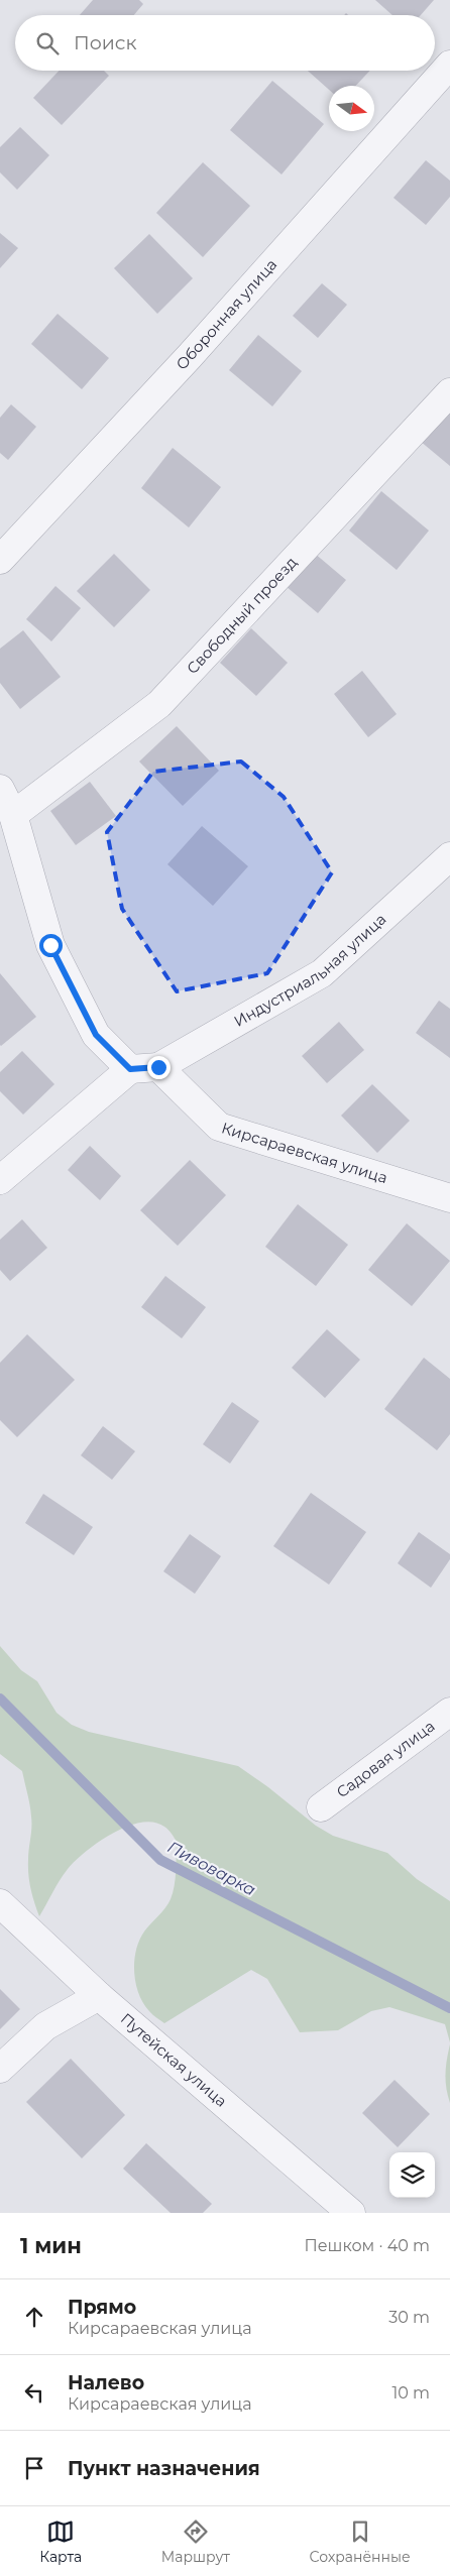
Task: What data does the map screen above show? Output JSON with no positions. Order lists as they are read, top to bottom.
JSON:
{
  "streets": {
    "street": [
      "Оборонная улица",
      "Свободный проезд",
      "Индустриальная улица",
      "Кирсараевская улица",
      "Садовая улица",
      "Путейская улица"
    ]
  },
  "crossings": [
    ["Индустриальная улица", "Кирсараевская улица"]
  ],
  "water": ["Пивоварка"],
  "north": "right",
  "page": {
    "search": "Поиск",
    "heading": ["1 мин", "Пешком · 40 m"],
    "list": [
      ["Прямо", "Кирсараевская улица", "30 m"],
      ["Налево", "Кирсараевская улица", "10 m"],
      "Пункт назначения"
    ],
    "nav": ["Карта", "Маршрут", "Сохранённые"]
  }
}
